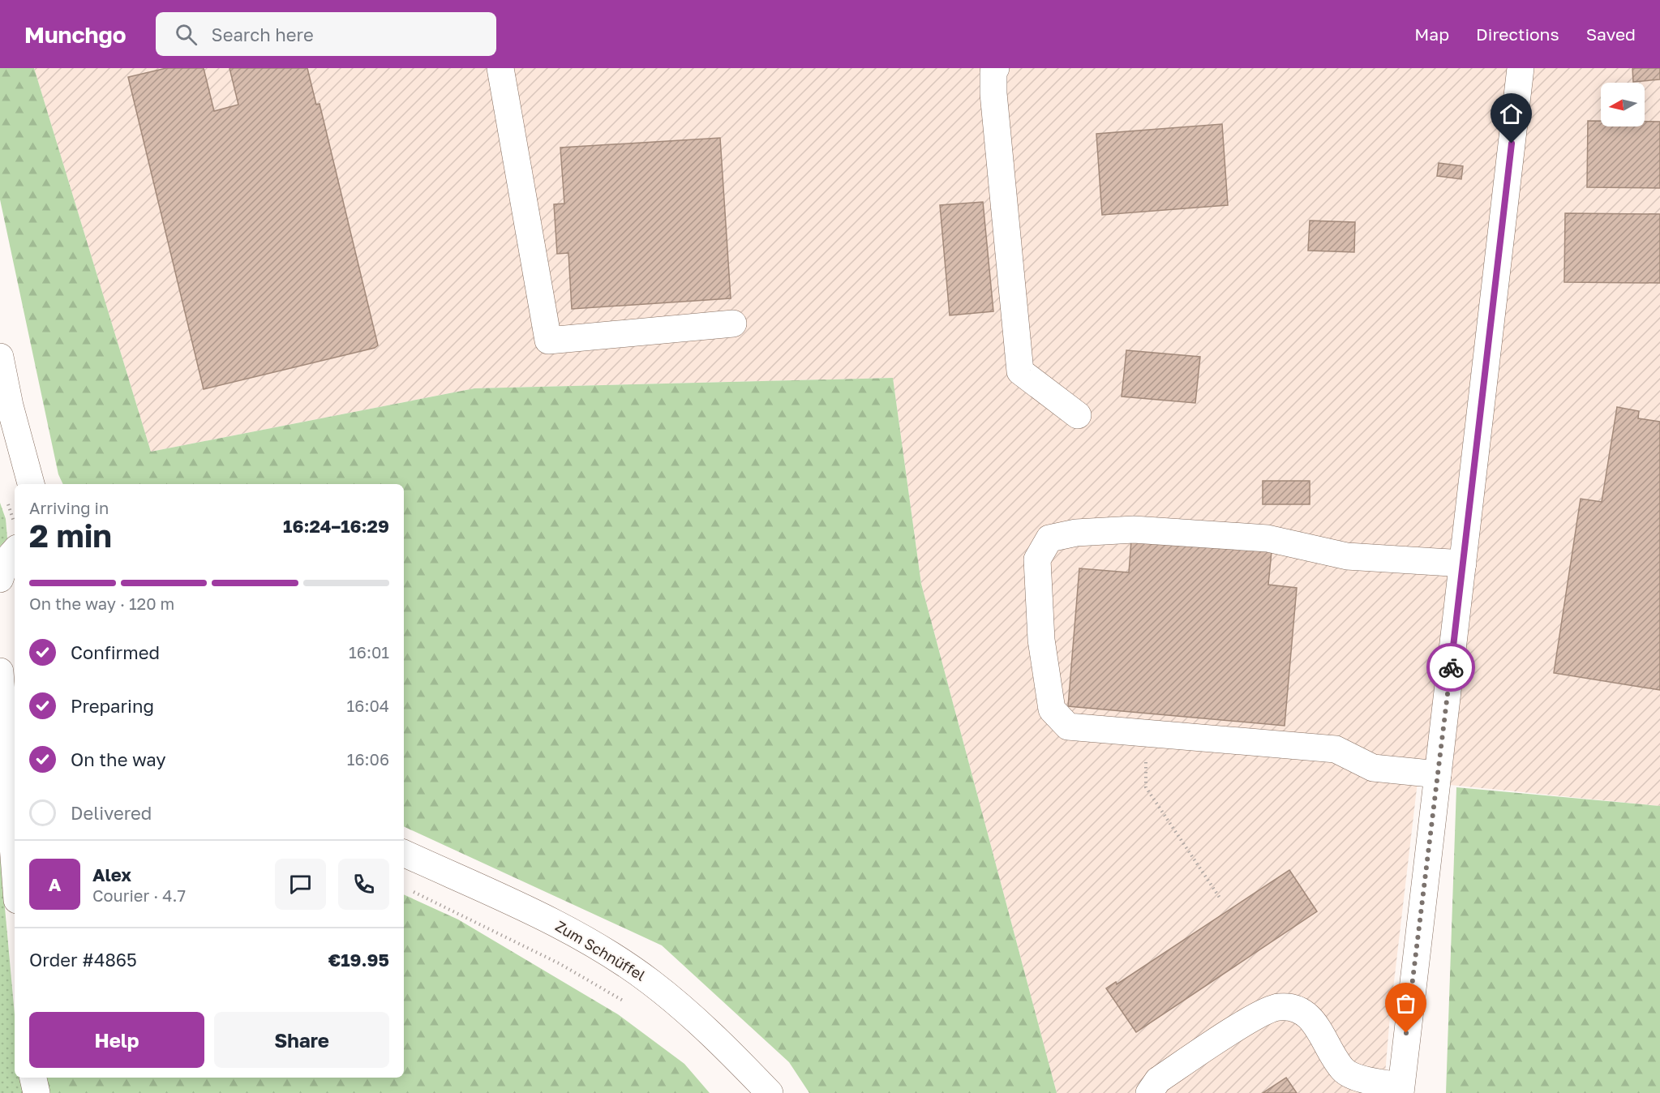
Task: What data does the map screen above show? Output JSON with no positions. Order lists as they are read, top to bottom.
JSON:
{
  "streets": {
    "street": ["Zum Schnüffel"]
  },
  "north": "left",
  "page": {
    "header": "Munchgo",
    "search": "Search here",
    "nav": ["Map", "Directions", "Saved"],
    "heading": ["2 min", "Arriving in", "16:24–16:29"],
    "panel": [
      "Alex",
      "Courier · 4.7",
      "Order #4865",
      "€19.95"
    ],
    "bar": "On the way · 120 m",
    "list": [
      ["Confirmed", "16:01"],
      ["Preparing", "16:04"],
      ["On the way", "16:06"],
      "Delivered"
    ],
    "round": "A",
    "buttons": ["Help", "Share"]
  }
}
